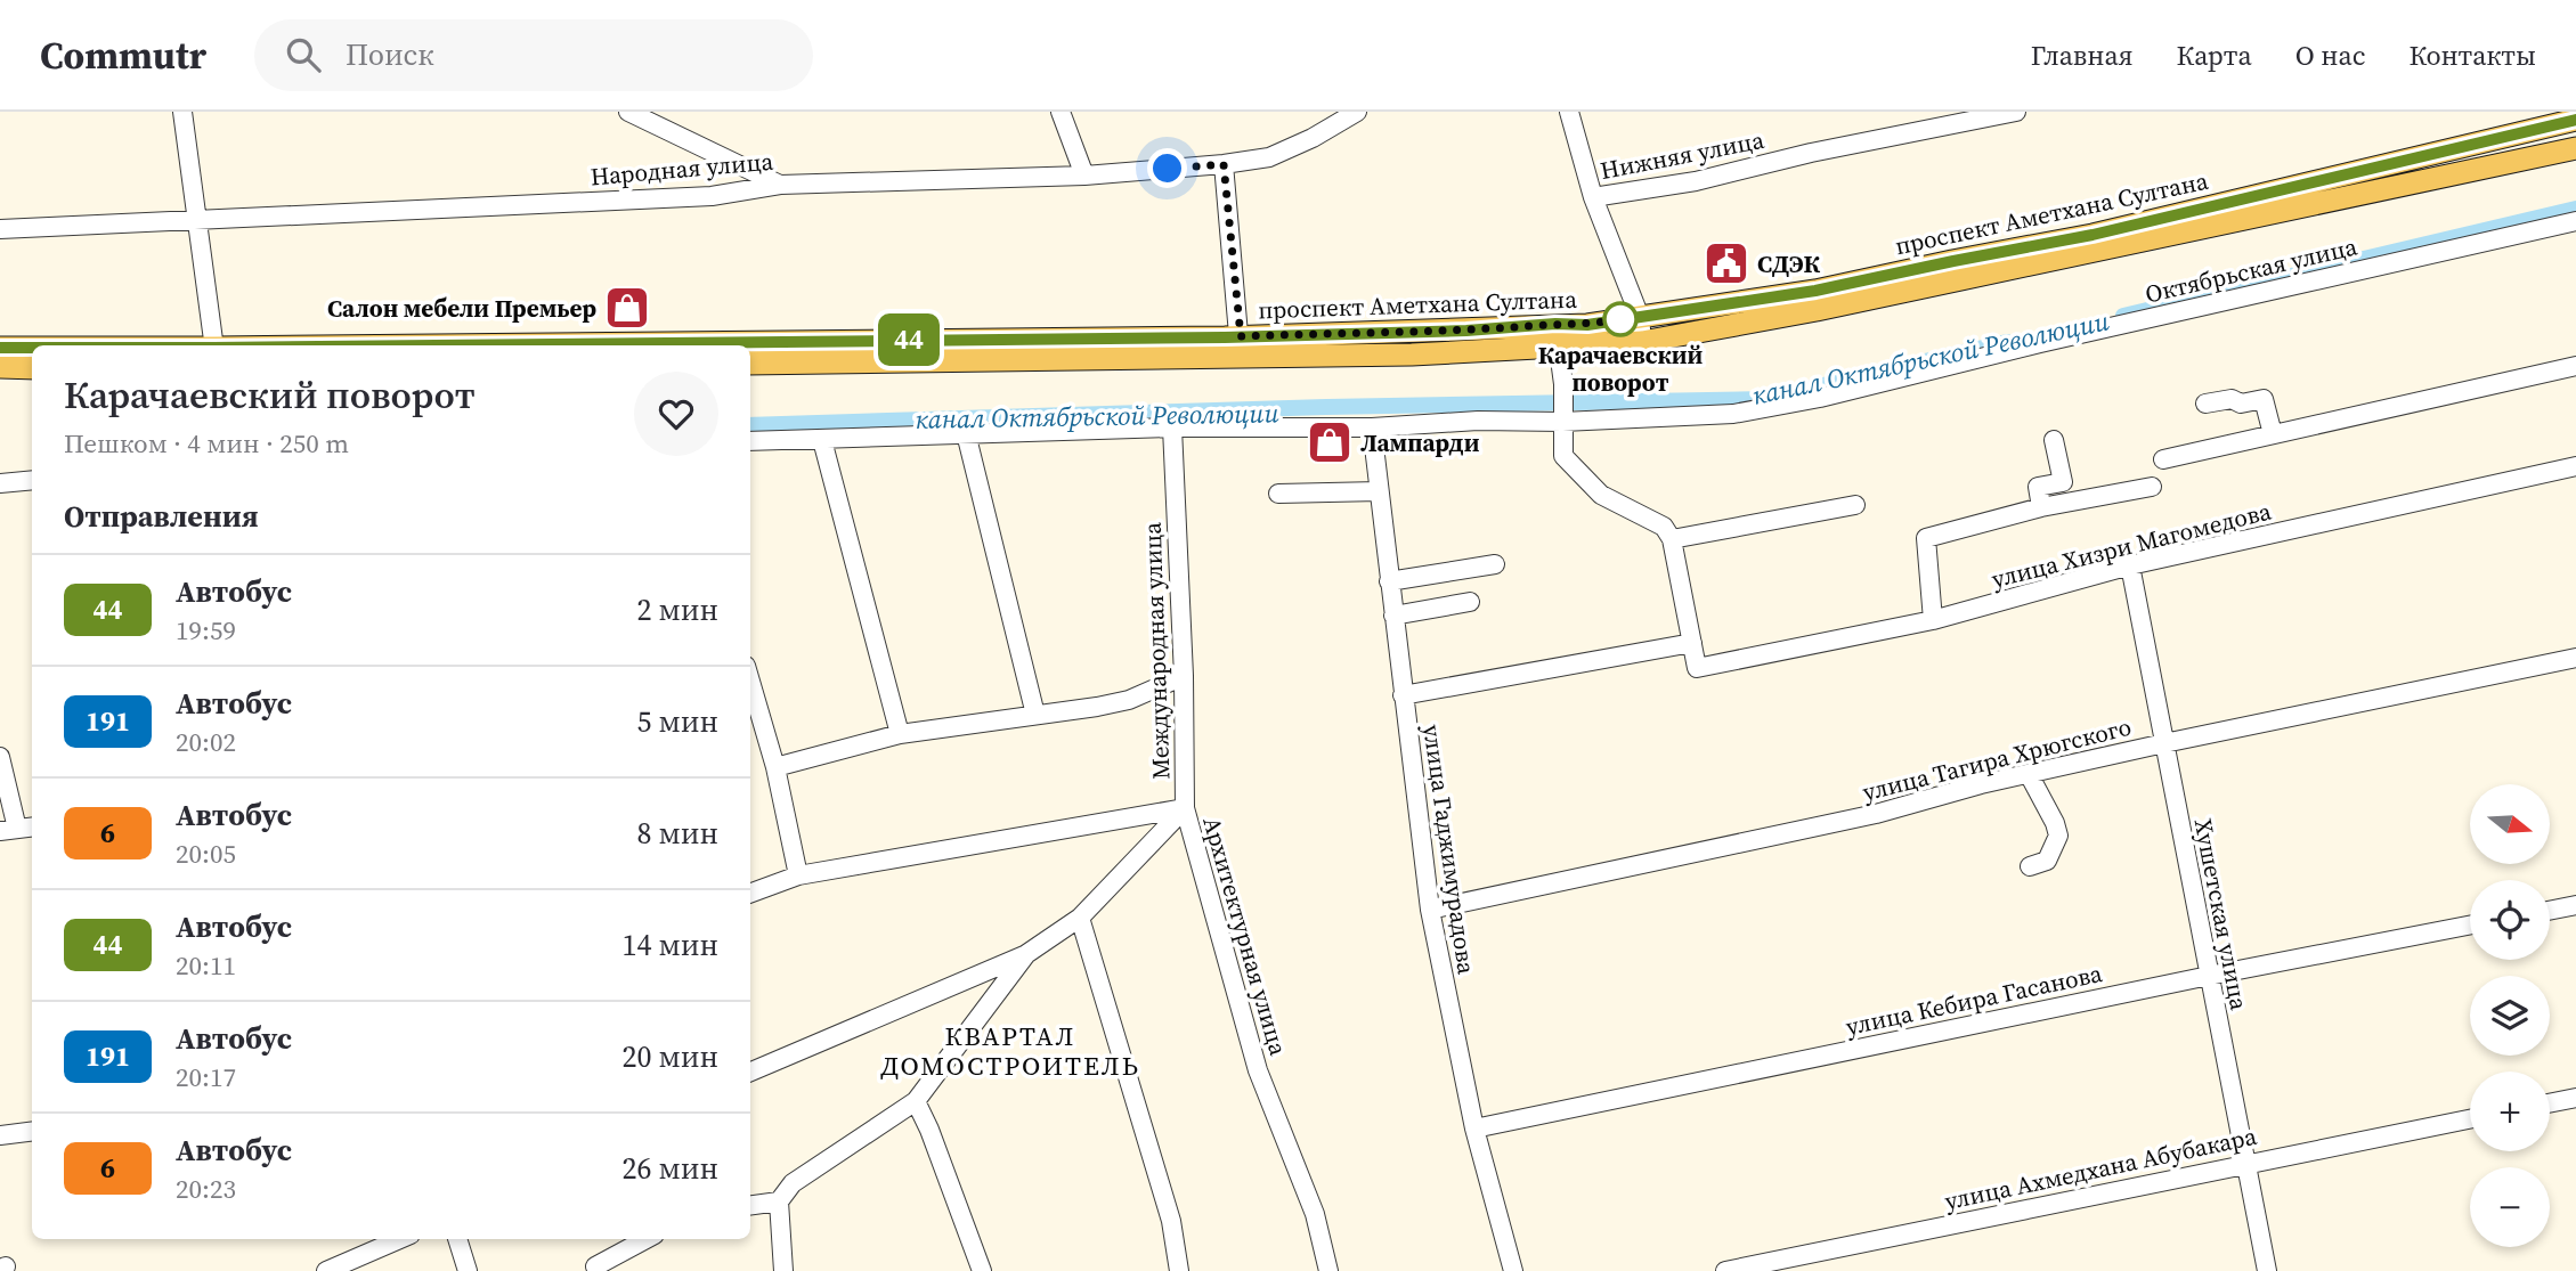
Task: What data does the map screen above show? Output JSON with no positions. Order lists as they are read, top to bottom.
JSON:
{
  "streets": {
    "main road": ["проспект Аметхана Султана"],
    "street": [
      "Нижняя улица",
      "Народная улица",
      "Октябрьская улица",
      "улица Хизри Магомедова",
      "Международная улица",
      "улица Тагира Хрюгского",
      "улица Гаджимурадова",
      "Хушетская улица",
      "Архитектурная улица",
      "улица Кебира Гасанова",
      "улица Ахмедхана Абубакара"
    ]
  },
  "crossings": [
    ["Нижняя улица", "проспект Аметхана Султана"],
    ["Октябрьская улица", "Международная улица"],
    ["Октябрьская улица", "улица Гаджимурадова"],
    ["улица Хизри Магомедова", "Хушетская улица"],
    ["Международная улица", "Архитектурная улица"],
    ["улица Тагира Хрюгского", "улица Гаджимурадова"],
    ["улица Тагира Хрюгского", "Хушетская улица"],
    ["улица Гаджимурадова", "улица Кебира Гасанова"],
    ["Хушетская улица", "улица Кебира Гасанова"],
    ["Хушетская улица", "улица Ахмедхана Абубакара"]
  ],
  "districts": ["КВАРТАЛ ДОМОСТРОИТЕЛЬ"],
  "water": ["канал Октябрьской Революции"],
  "places": {
    "public building": ["СДЭК"],
    "shop": ["Салон мебели Премьер", "Лампарди"],
    "other": ["Карачаевский поворот"]
  },
  "lines": ["bus line 44"],
  "north": "right",
  "page": {
    "header": "Commutr",
    "search": "Поиск",
    "nav": [
      "Главная",
      "Карта",
      "О нас",
      "Контакты"
    ],
    "on_map": "44",
    "heading": [
      ["Карачаевский поворот", "Пешком · 4 мин · 250 m"],
      "Отправления"
    ],
    "list": [
      {
        "mark": "44",
        "name": "Автобус",
        "note": "19:59",
        "value": "2 мин"
      },
      {
        "mark": "191",
        "name": "Автобус",
        "note": "20:02",
        "value": "5 мин"
      },
      {
        "mark": "6",
        "name": "Автобус",
        "note": "20:05",
        "value": "8 мин"
      },
      {
        "mark": "44",
        "name": "Автобус",
        "note": "20:11",
        "value": "14 мин"
      },
      {
        "mark": "191",
        "name": "Автобус",
        "note": "20:17",
        "value": "20 мин"
      },
      {
        "mark": "6",
        "name": "Автобус",
        "note": "20:23",
        "value": "26 мин"
      }
    ],
    "map_buttons": ["+", "−"]
  }
}
